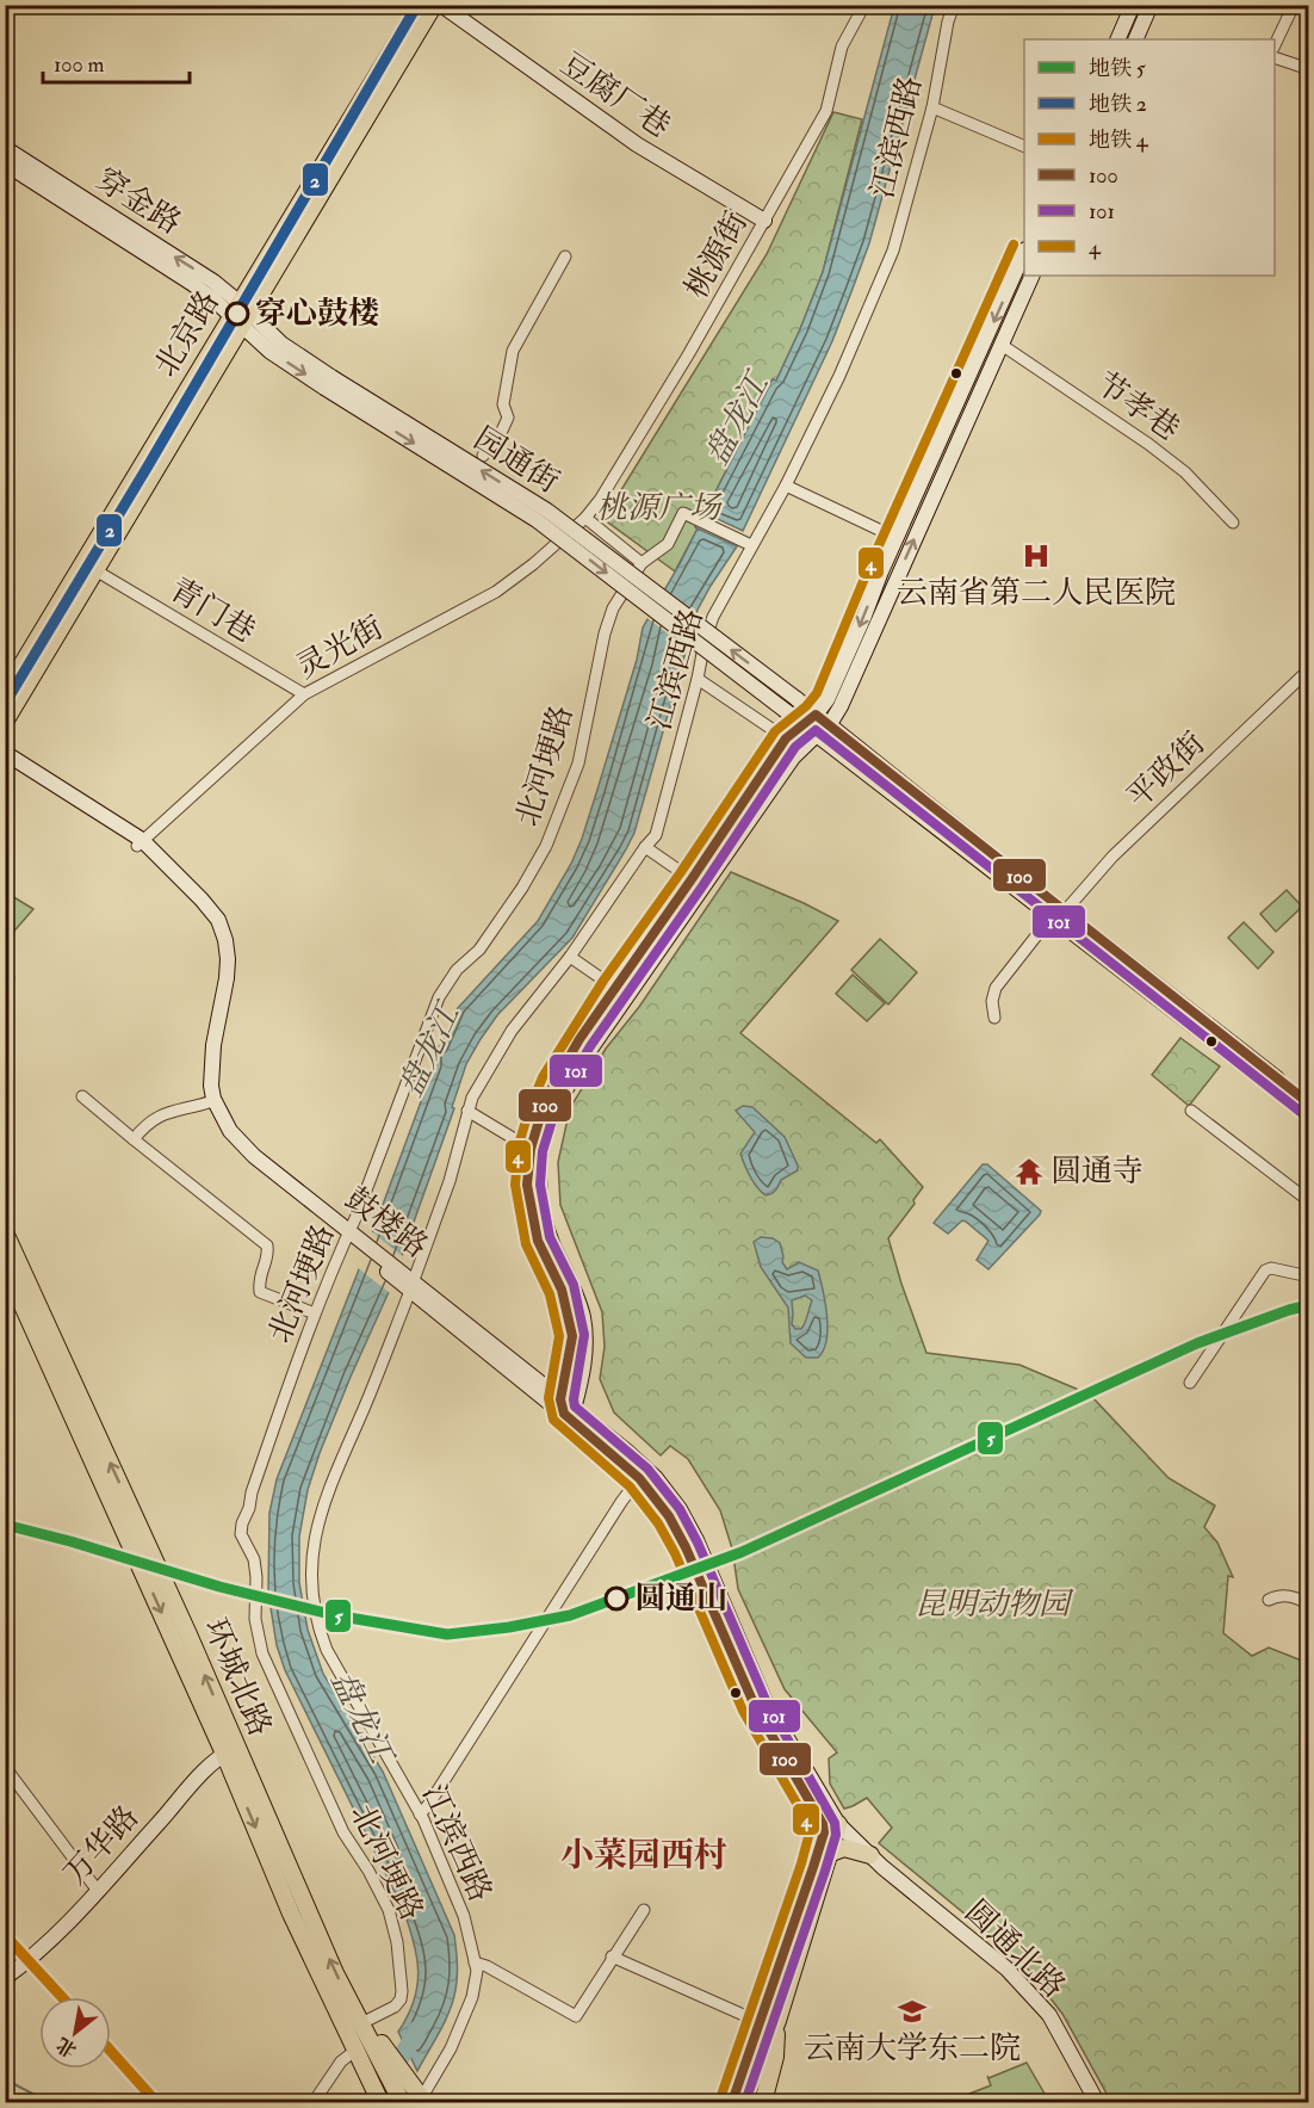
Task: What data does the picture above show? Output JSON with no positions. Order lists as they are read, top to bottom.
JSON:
{
  "streets": {
    "main road": [
      "豆腐厂巷",
      "穿金路",
      "北京路",
      "园通街",
      "鼓楼路",
      "环城北路",
      "万华路",
      "圆通北路"
    ],
    "street": [
      "江滨西路",
      "桃源街",
      "节孝巷",
      "青门巷",
      "灵光街",
      "北河埂路",
      "平政街"
    ]
  },
  "crossings": [
    ["豆腐厂巷", "桃源街"],
    ["江滨西路", "鼓楼路"],
    ["江滨西路", "环城北路"],
    ["穿金路", "北京路"],
    ["穿金路", "园通街"],
    ["桃源街", "灵光街"],
    ["北京路", "园通街"],
    ["北京路", "青门巷"],
    ["青门巷", "灵光街"],
    ["灵光街", "鼓楼路"],
    ["北河埂路", "鼓楼路"],
    ["北河埂路", "环城北路"],
    ["鼓楼路", "圆通北路"],
    ["环城北路", "万华路"]
  ],
  "districts": ["小菜园西村"],
  "water": ["盘龙江"],
  "parks": ["桃源广场", "昆明动物园"],
  "places": {
    "other": ["穿心鼓楼", "圆通山"],
    "hospital": ["云南省第二人民医院"],
    "temple": ["圆通寺"],
    "school or university": ["云南大学东二院"]
  },
  "lines": [
    "metro line 2",
    "transit line 4",
    "transit line 100",
    "transit line 101",
    "metro line 5",
    "metro line 4"
  ],
  "legend": [
    "地铁 5",
    "地铁 2",
    "地铁 4",
    "100",
    "101",
    "4"
  ],
  "scale_bar": "100 m",
  "north": "bottom left"
}
